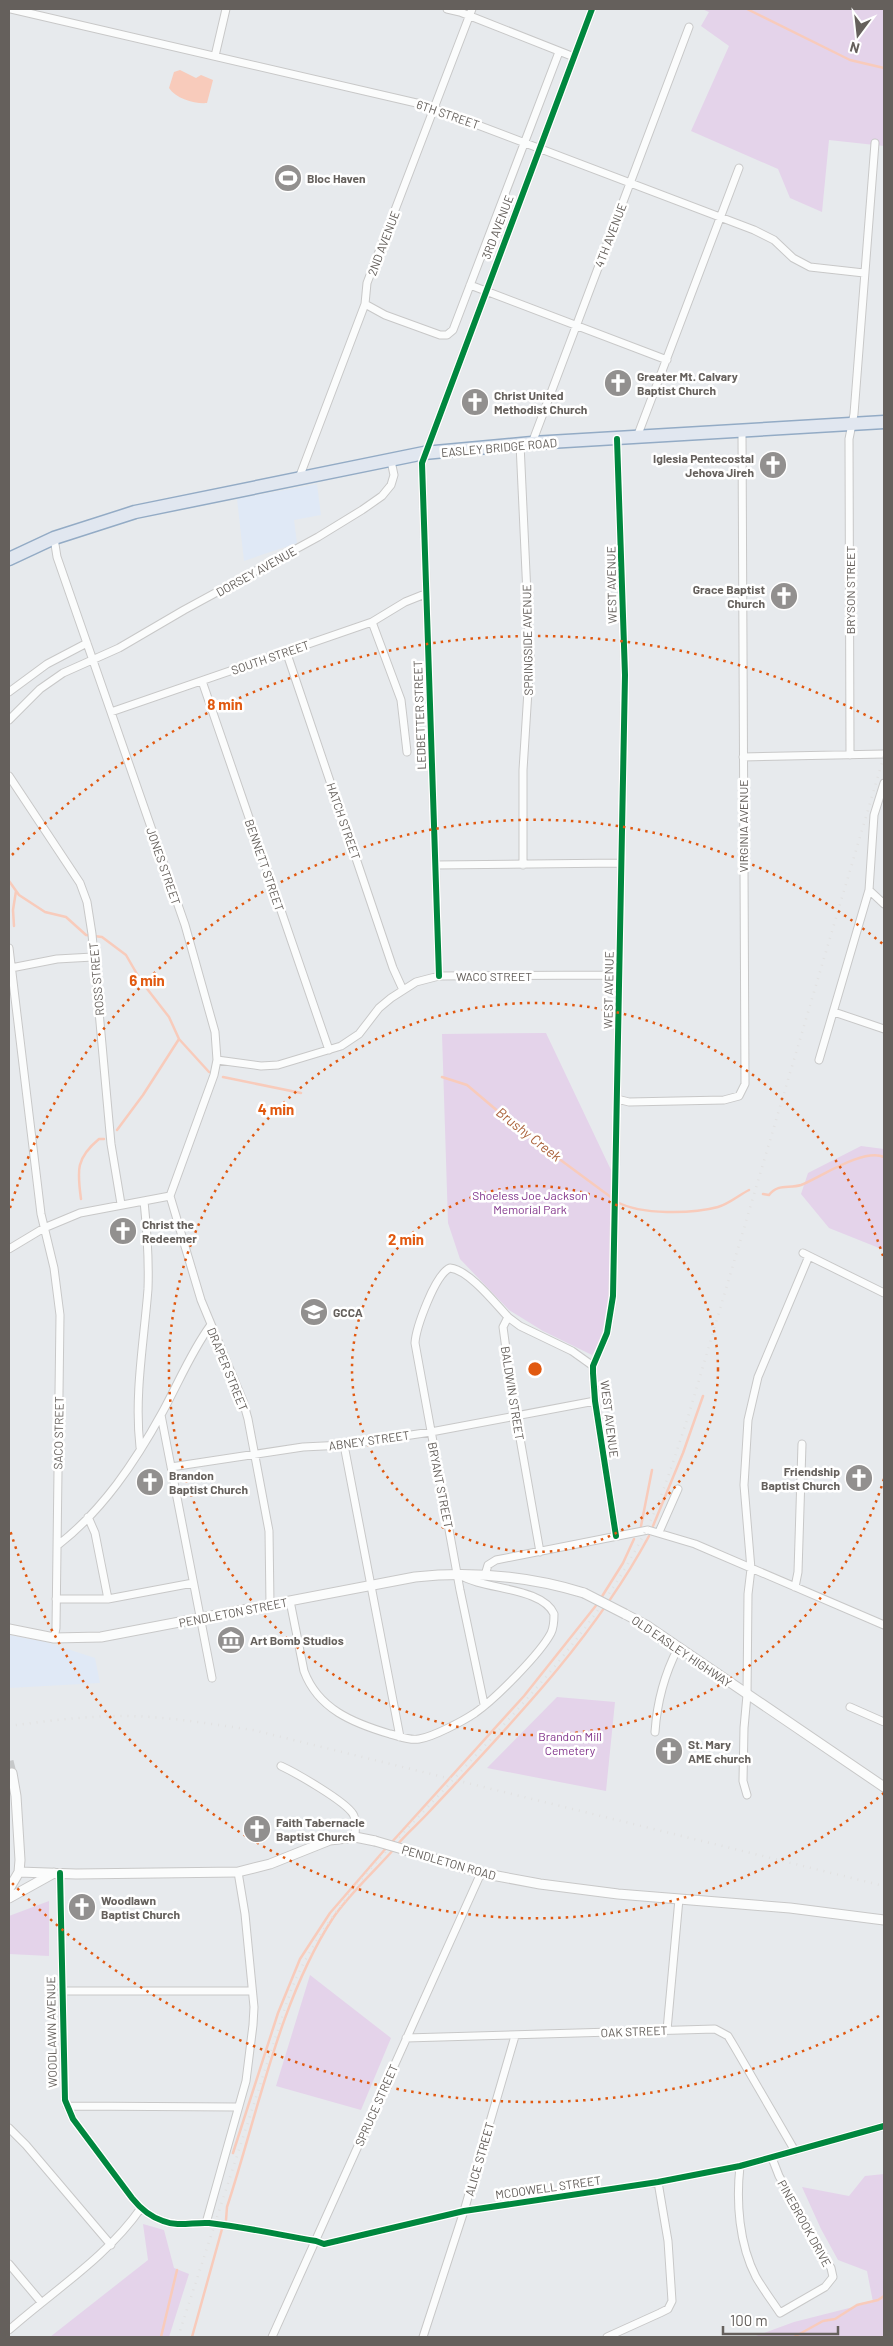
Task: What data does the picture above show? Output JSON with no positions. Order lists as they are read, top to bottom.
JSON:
{
  "streets": {
    "highway": ["EASLEY BRIDGE ROAD"],
    "street": [
      "6TH STREET",
      "3RD AVENUE",
      "4TH AVENUE",
      "2ND AVENUE",
      "DORSEY AVENUE",
      "WEST AVENUE",
      "BRYSON STREET",
      "SPRINGSIDE AVENUE",
      "SOUTH STREET",
      "LEDBETTER STREET",
      "HATCH STREET",
      "VIRGINIA AVENUE",
      "BENNETT STREET",
      "JONES STREET",
      "WACO STREET",
      "ROSS STREET",
      "DRAPER STREET",
      "BALDWIN STREET",
      "SACO STREET",
      "ABNEY STREET",
      "BRYANT STREET",
      "PENDLETON STREET",
      "OLD EASLEY HIGHWAY",
      "PENDLETON ROAD",
      "OAK STREET",
      "WOODLAWN AVENUE",
      "SPRUCE STREET",
      "ALICE STREET",
      "MCDOWELL STREET",
      "PINEBROOK DRIVE"
    ]
  },
  "crossings": [
    ["6TH STREET", "3RD AVENUE"],
    ["6TH STREET", "4TH AVENUE"],
    ["6TH STREET", "2ND AVENUE"],
    ["6TH STREET", "BRYSON STREET"],
    ["3RD AVENUE", "2ND AVENUE"],
    ["3RD AVENUE", "EASLEY BRIDGE ROAD"],
    ["3RD AVENUE", "LEDBETTER STREET"],
    ["4TH AVENUE", "EASLEY BRIDGE ROAD"],
    ["4TH AVENUE", "SPRINGSIDE AVENUE"],
    ["2ND AVENUE", "EASLEY BRIDGE ROAD"],
    ["EASLEY BRIDGE ROAD", "DORSEY AVENUE"],
    ["EASLEY BRIDGE ROAD", "WEST AVENUE"],
    ["EASLEY BRIDGE ROAD", "BRYSON STREET"],
    ["EASLEY BRIDGE ROAD", "SPRINGSIDE AVENUE"],
    ["EASLEY BRIDGE ROAD", "LEDBETTER STREET"],
    ["EASLEY BRIDGE ROAD", "VIRGINIA AVENUE"],
    ["EASLEY BRIDGE ROAD", "JONES STREET"],
    ["DORSEY AVENUE", "JONES STREET"],
    ["WEST AVENUE", "VIRGINIA AVENUE"],
    ["WEST AVENUE", "WACO STREET"],
    ["WEST AVENUE", "ABNEY STREET"],
    ["SOUTH STREET", "LEDBETTER STREET"],
    ["SOUTH STREET", "HATCH STREET"],
    ["SOUTH STREET", "BENNETT STREET"],
    ["SOUTH STREET", "JONES STREET"],
    ["LEDBETTER STREET", "WACO STREET"],
    ["HATCH STREET", "WACO STREET"],
    ["BENNETT STREET", "WACO STREET"],
    ["JONES STREET", "WACO STREET"],
    ["JONES STREET", "DRAPER STREET"],
    ["DRAPER STREET", "ABNEY STREET"],
    ["DRAPER STREET", "PENDLETON STREET"],
    ["BALDWIN STREET", "ABNEY STREET"],
    ["BALDWIN STREET", "BRYANT STREET"],
    ["SACO STREET", "PENDLETON STREET"],
    ["ABNEY STREET", "BRYANT STREET"],
    ["BRYANT STREET", "PENDLETON STREET"],
    ["BRYANT STREET", "OLD EASLEY HIGHWAY"],
    ["PENDLETON STREET", "OLD EASLEY HIGHWAY"],
    ["PENDLETON ROAD", "WOODLAWN AVENUE"],
    ["PENDLETON ROAD", "SPRUCE STREET"],
    ["OAK STREET", "SPRUCE STREET"],
    ["OAK STREET", "ALICE STREET"],
    ["OAK STREET", "MCDOWELL STREET"],
    ["WOODLAWN AVENUE", "MCDOWELL STREET"],
    ["SPRUCE STREET", "MCDOWELL STREET"],
    ["ALICE STREET", "MCDOWELL STREET"],
    ["MCDOWELL STREET", "PINEBROOK DRIVE"]
  ],
  "water": ["Brushy Creek"],
  "parks": ["Shoeless Joe Jackson Memorial Park", "Brandon Mill Cemetery"],
  "places": {
    "sports": ["Bloc Haven"],
    "church": [
      "Greater Mt. Calvary Baptist Church",
      "Christ United Methodist Church",
      "Iglesia Pentecostal Jehova Jireh",
      "Grace Baptist Church",
      "Christ the Redeemer",
      "Friendship Baptist Church",
      "Brandon Baptist Church",
      "St. Mary AME church",
      "Faith Tabernacle Baptist Church",
      "Woodlawn Baptist Church"
    ],
    "school or university": ["GCCA"],
    "museum": ["Art Bomb Studios"]
  },
  "scale_bar": "100 m",
  "north": "bottom",
  "rings": [
    "8 min",
    "6 min",
    "4 min",
    "2 min"
  ]
}
